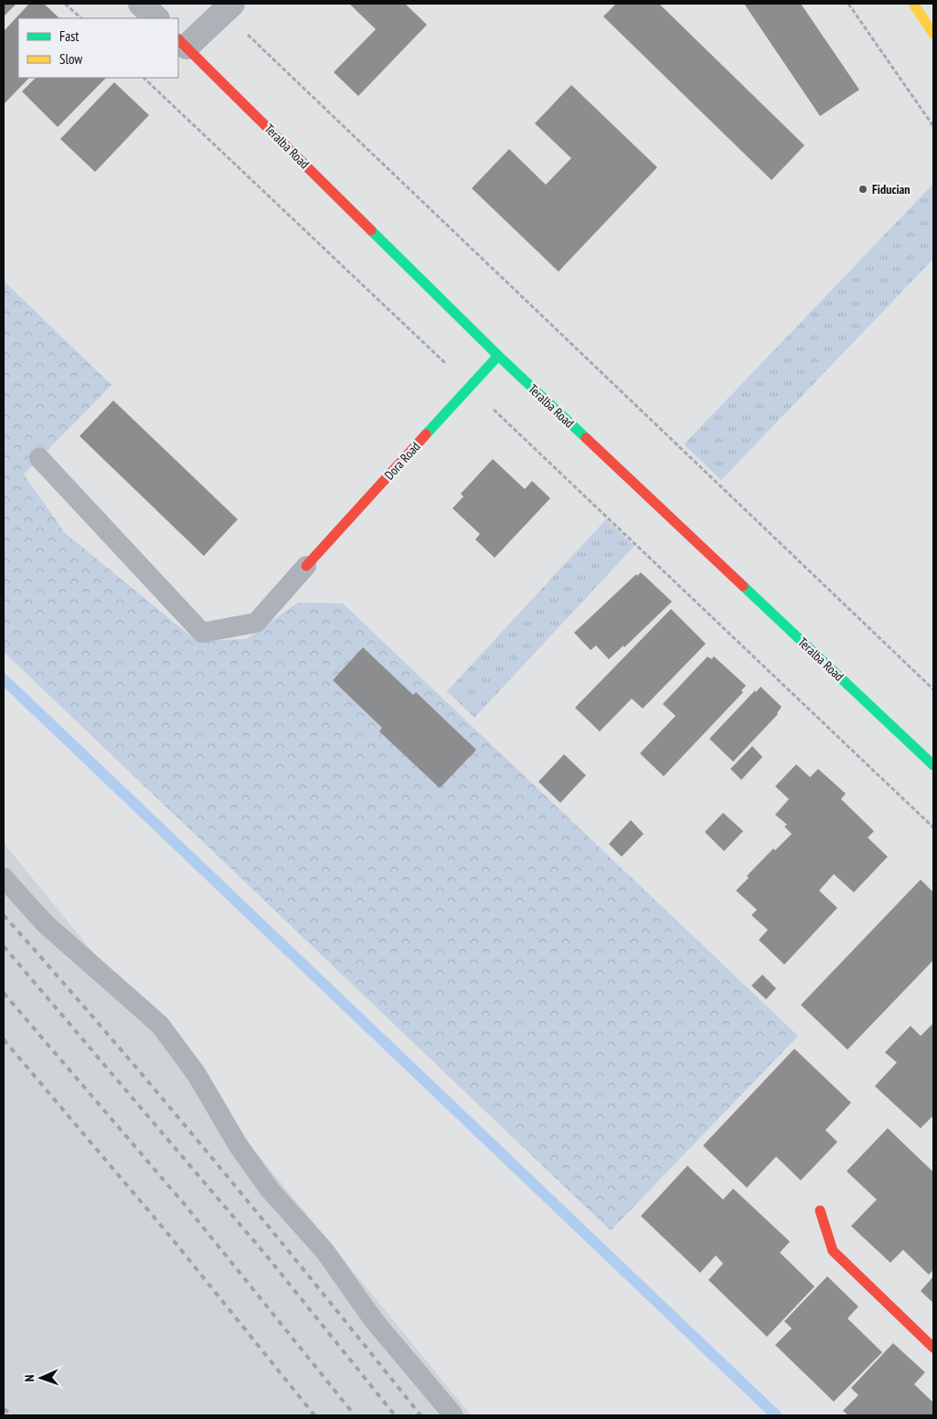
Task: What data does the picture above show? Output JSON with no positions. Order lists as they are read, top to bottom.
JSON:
{
  "streets": {
    "street": ["Teralba Road", "Dora Road"]
  },
  "crossings": [
    ["Teralba Road", "Dora Road"]
  ],
  "places": ["Fiducian"],
  "legend": ["Fast", "Slow"],
  "north": "left"
}
